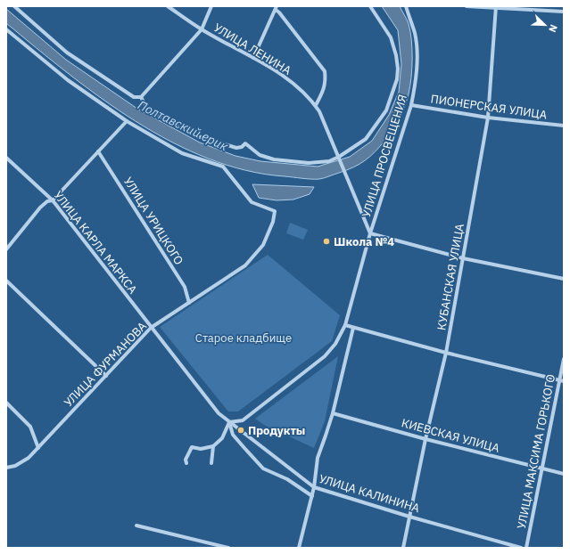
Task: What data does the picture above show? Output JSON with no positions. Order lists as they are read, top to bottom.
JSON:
{
  "streets": {
    "street": [
      "УЛИЦА ЛЕНИНА",
      "ПИОНЕРСКАЯ УЛИЦА",
      "УЛИЦА ПРОСВЕЩЕНИЯ",
      "УЛИЦА УРИЦКОГО",
      "УЛИЦА КАРЛА МАРКСА",
      "КУБАНСКАЯ УЛИЦА",
      "УЛИЦА ФУРМАНОВА",
      "КИЕВСКАЯ УЛИЦА",
      "УЛИЦА МАКСИМА ГОРЬКОГО",
      "УЛИЦА КАЛИНИНА"
    ]
  },
  "crossings": [
    ["УЛИЦА ЛЕНИНА", "УЛИЦА ПРОСВЕЩЕНИЯ"],
    ["ПИОНЕРСКАЯ УЛИЦА", "УЛИЦА ПРОСВЕЩЕНИЯ"],
    ["ПИОНЕРСКАЯ УЛИЦА", "КУБАНСКАЯ УЛИЦА"],
    ["УЛИЦА ПРОСВЕЩЕНИЯ", "УЛИЦА КАРЛА МАРКСА"],
    ["УЛИЦА ПРОСВЕЩЕНИЯ", "УЛИЦА КАЛИНИНА"],
    ["УЛИЦА УРИЦКОГО", "УЛИЦА ФУРМАНОВА"],
    ["УЛИЦА КАРЛА МАРКСА", "УЛИЦА ФУРМАНОВА"],
    ["УЛИЦА КАРЛА МАРКСА", "УЛИЦА КАЛИНИНА"],
    ["КУБАНСКАЯ УЛИЦА", "КИЕВСКАЯ УЛИЦА"],
    ["КУБАНСКАЯ УЛИЦА", "УЛИЦА КАЛИНИНА"],
    ["КИЕВСКАЯ УЛИЦА", "УЛИЦА МАКСИМА ГОРЬКОГО"]
  ],
  "water": ["Полтавский ерик"],
  "parks": ["Старое кладбище"],
  "places": ["Школа №4", "Продукты"],
  "north": "bottom right"
}
